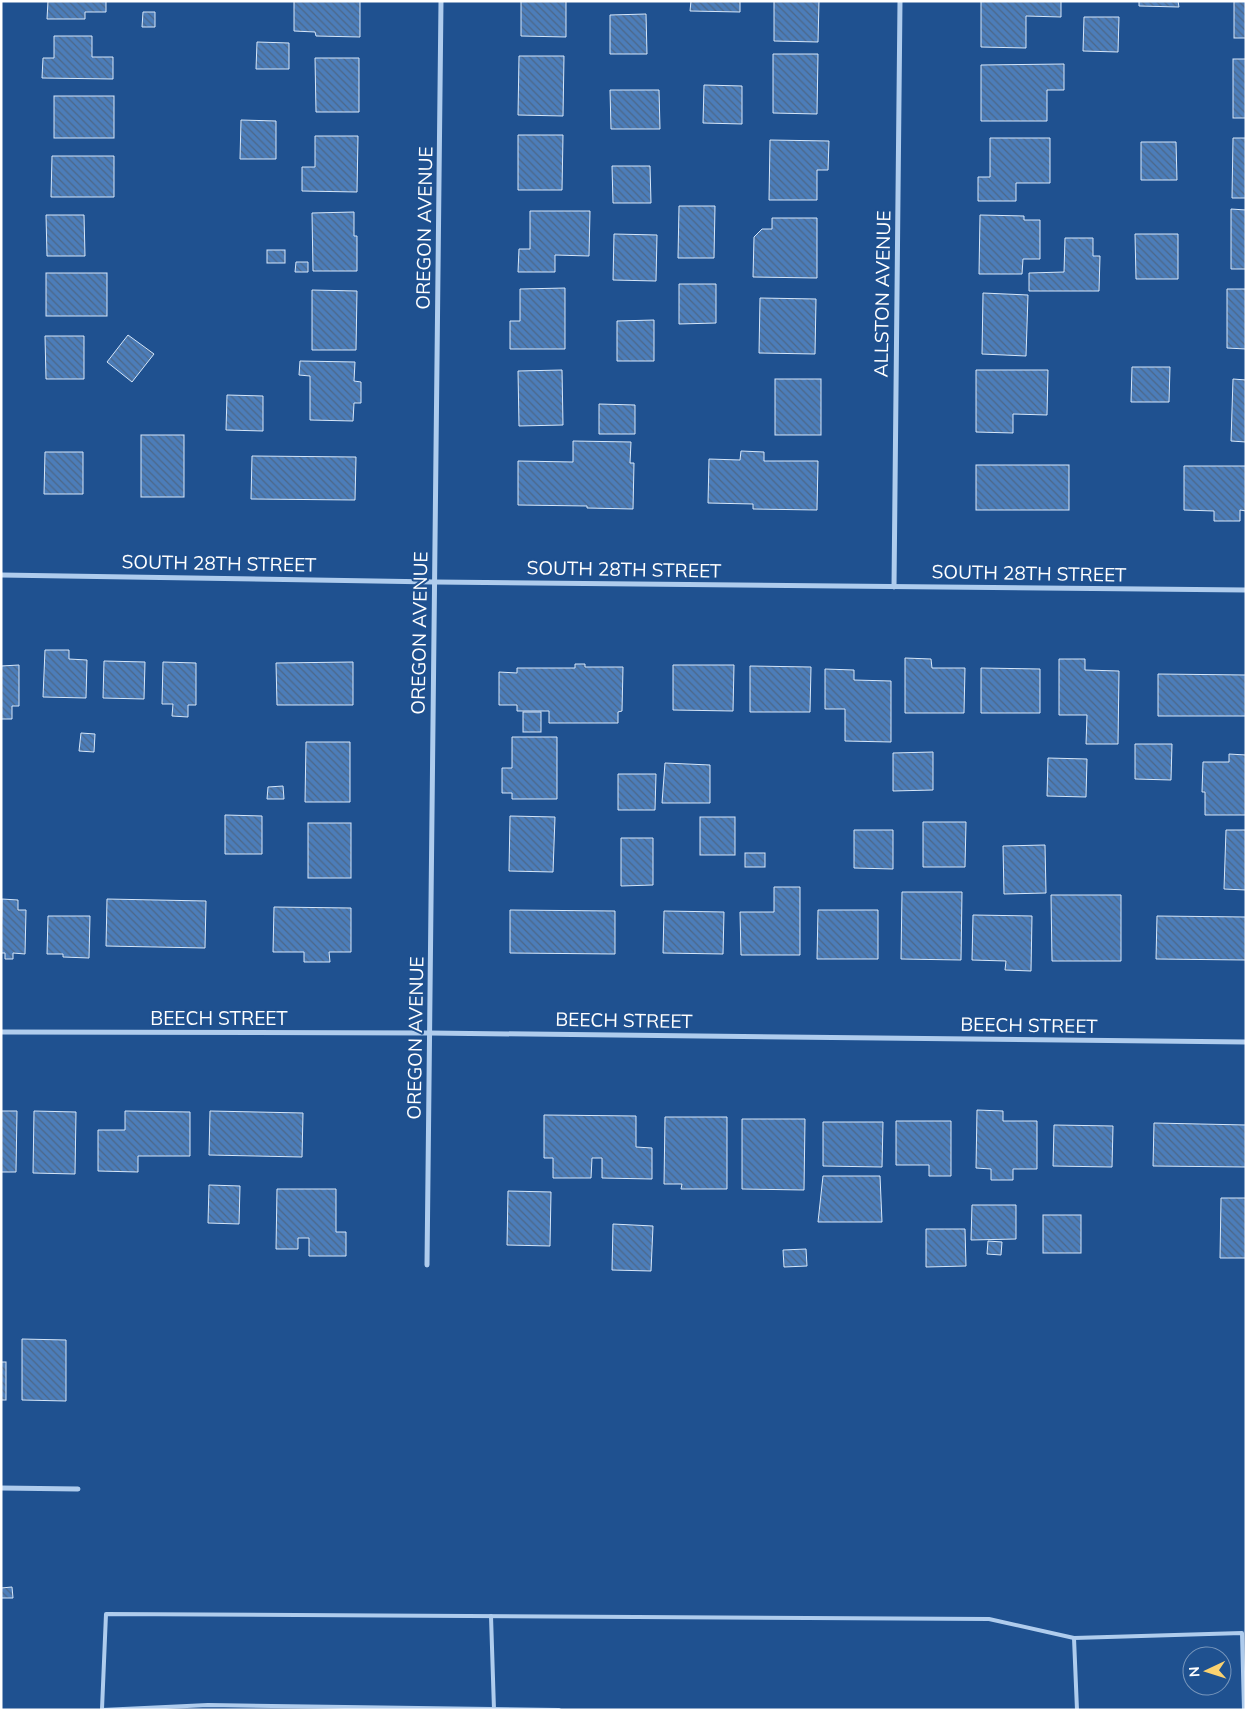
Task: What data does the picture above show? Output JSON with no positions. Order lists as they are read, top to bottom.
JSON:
{
  "streets": {
    "street": [
      "OREGON AVENUE",
      "ALLSTON AVENUE",
      "SOUTH 28TH STREET",
      "BEECH STREET"
    ]
  },
  "crossings": [
    ["OREGON AVENUE", "SOUTH 28TH STREET"],
    ["OREGON AVENUE", "BEECH STREET"],
    ["ALLSTON AVENUE", "SOUTH 28TH STREET"]
  ],
  "north": "left"
}
